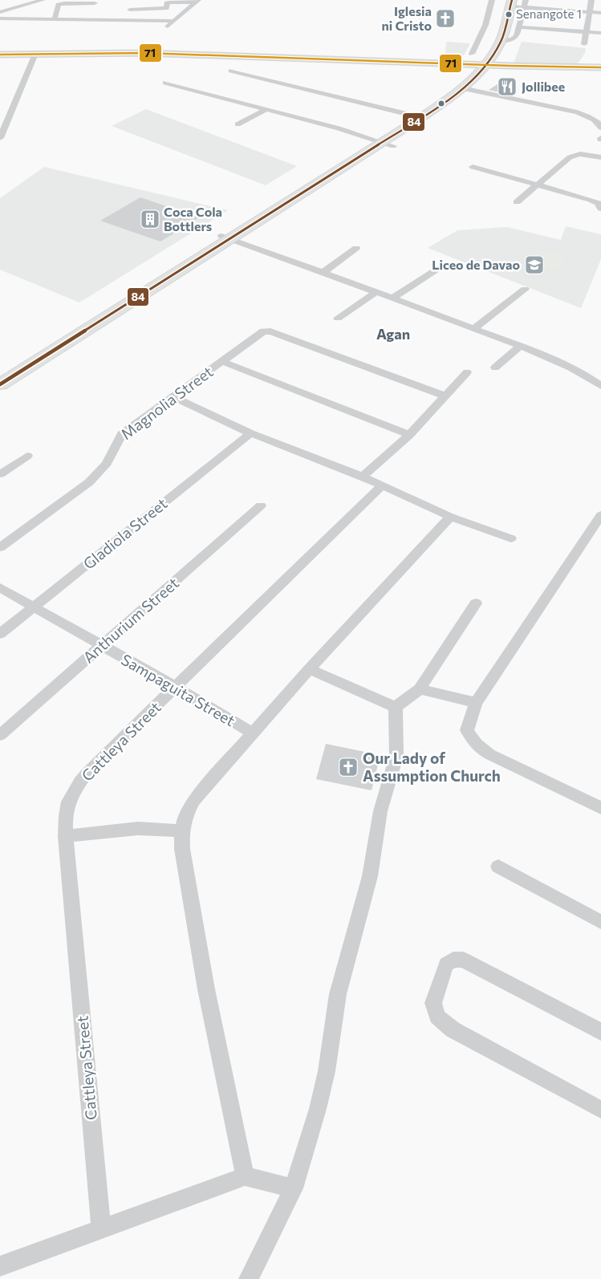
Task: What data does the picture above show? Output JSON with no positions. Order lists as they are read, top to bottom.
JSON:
{
  "streets": {
    "street": [
      "Magnolia Street",
      "Gladiola Street",
      "Anthurium Street",
      "Sampaguita Street",
      "Cattleya Street"
    ]
  },
  "crossings": [
    ["Gladiola Street", "Sampaguita Street"],
    ["Anthurium Street", "Sampaguita Street"],
    ["Sampaguita Street", "Cattleya Street"]
  ],
  "districts": ["Agan"],
  "places": {
    "other": ["Senangote 1"],
    "church": ["Iglesia ni Cristo", "Our Lady of Assumption Church"],
    "restaurant": ["Jollibee"],
    "building": ["Coca Cola Bottlers"],
    "school or university": ["Liceo de Davao"]
  },
  "lines": ["transit line 84", "transit line 71"]
}
